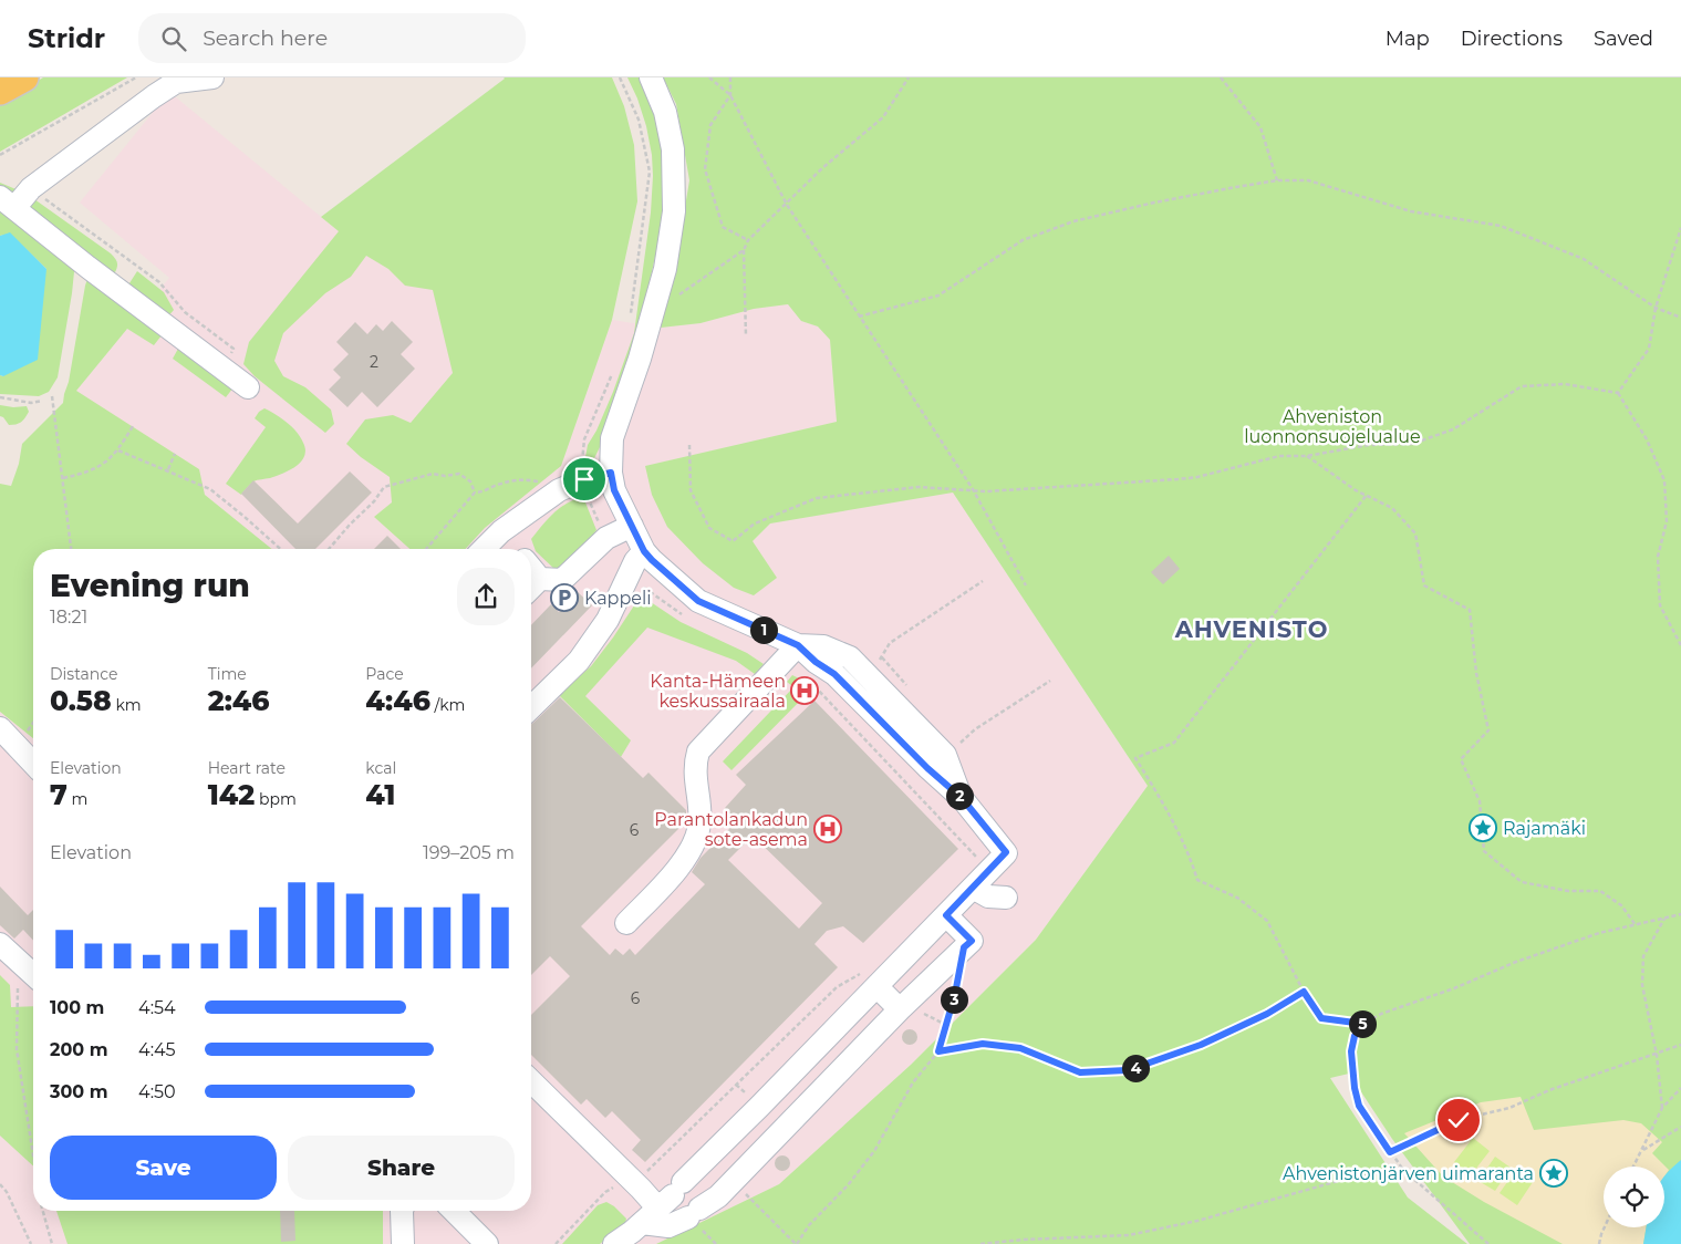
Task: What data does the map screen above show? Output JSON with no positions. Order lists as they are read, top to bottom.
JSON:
{
  "districts": ["AHVENISTO"],
  "parks": ["Ahveniston luonnonsuojelualue"],
  "places": {
    "parking": ["Kappeli"],
    "hospital": ["Kanta-Hämeen keskussairaala", "Parantolankadun sote-asema"],
    "place": ["Rajamäki", "Ahvenistonjärven uimaranta"]
  },
  "house_numbers": ["2", "6", "6"],
  "page": {
    "header": "Stridr",
    "search": "Search here",
    "nav": ["Map", "Directions", "Saved"],
    "heading": ["Evening run", "18:21"],
    "pins": [
      "1",
      "2",
      "3",
      "5",
      "4"
    ],
    "stats": [
      ["Distance", "0.58 km"],
      ["Time", "2:46"],
      ["Pace", "4:46 /km"],
      ["Elevation", "7 m"],
      ["Heart rate", "142 bpm"],
      ["kcal", "41"]
    ],
    "chart": ["Elevation", "199–205 m"],
    "list": [
      {
        "name": "100 m",
        "note": "4:54"
      },
      {
        "name": "200 m",
        "note": "4:45"
      },
      {
        "name": "300 m",
        "note": "4:50"
      }
    ],
    "buttons": ["Save", "Share"]
  }
}
